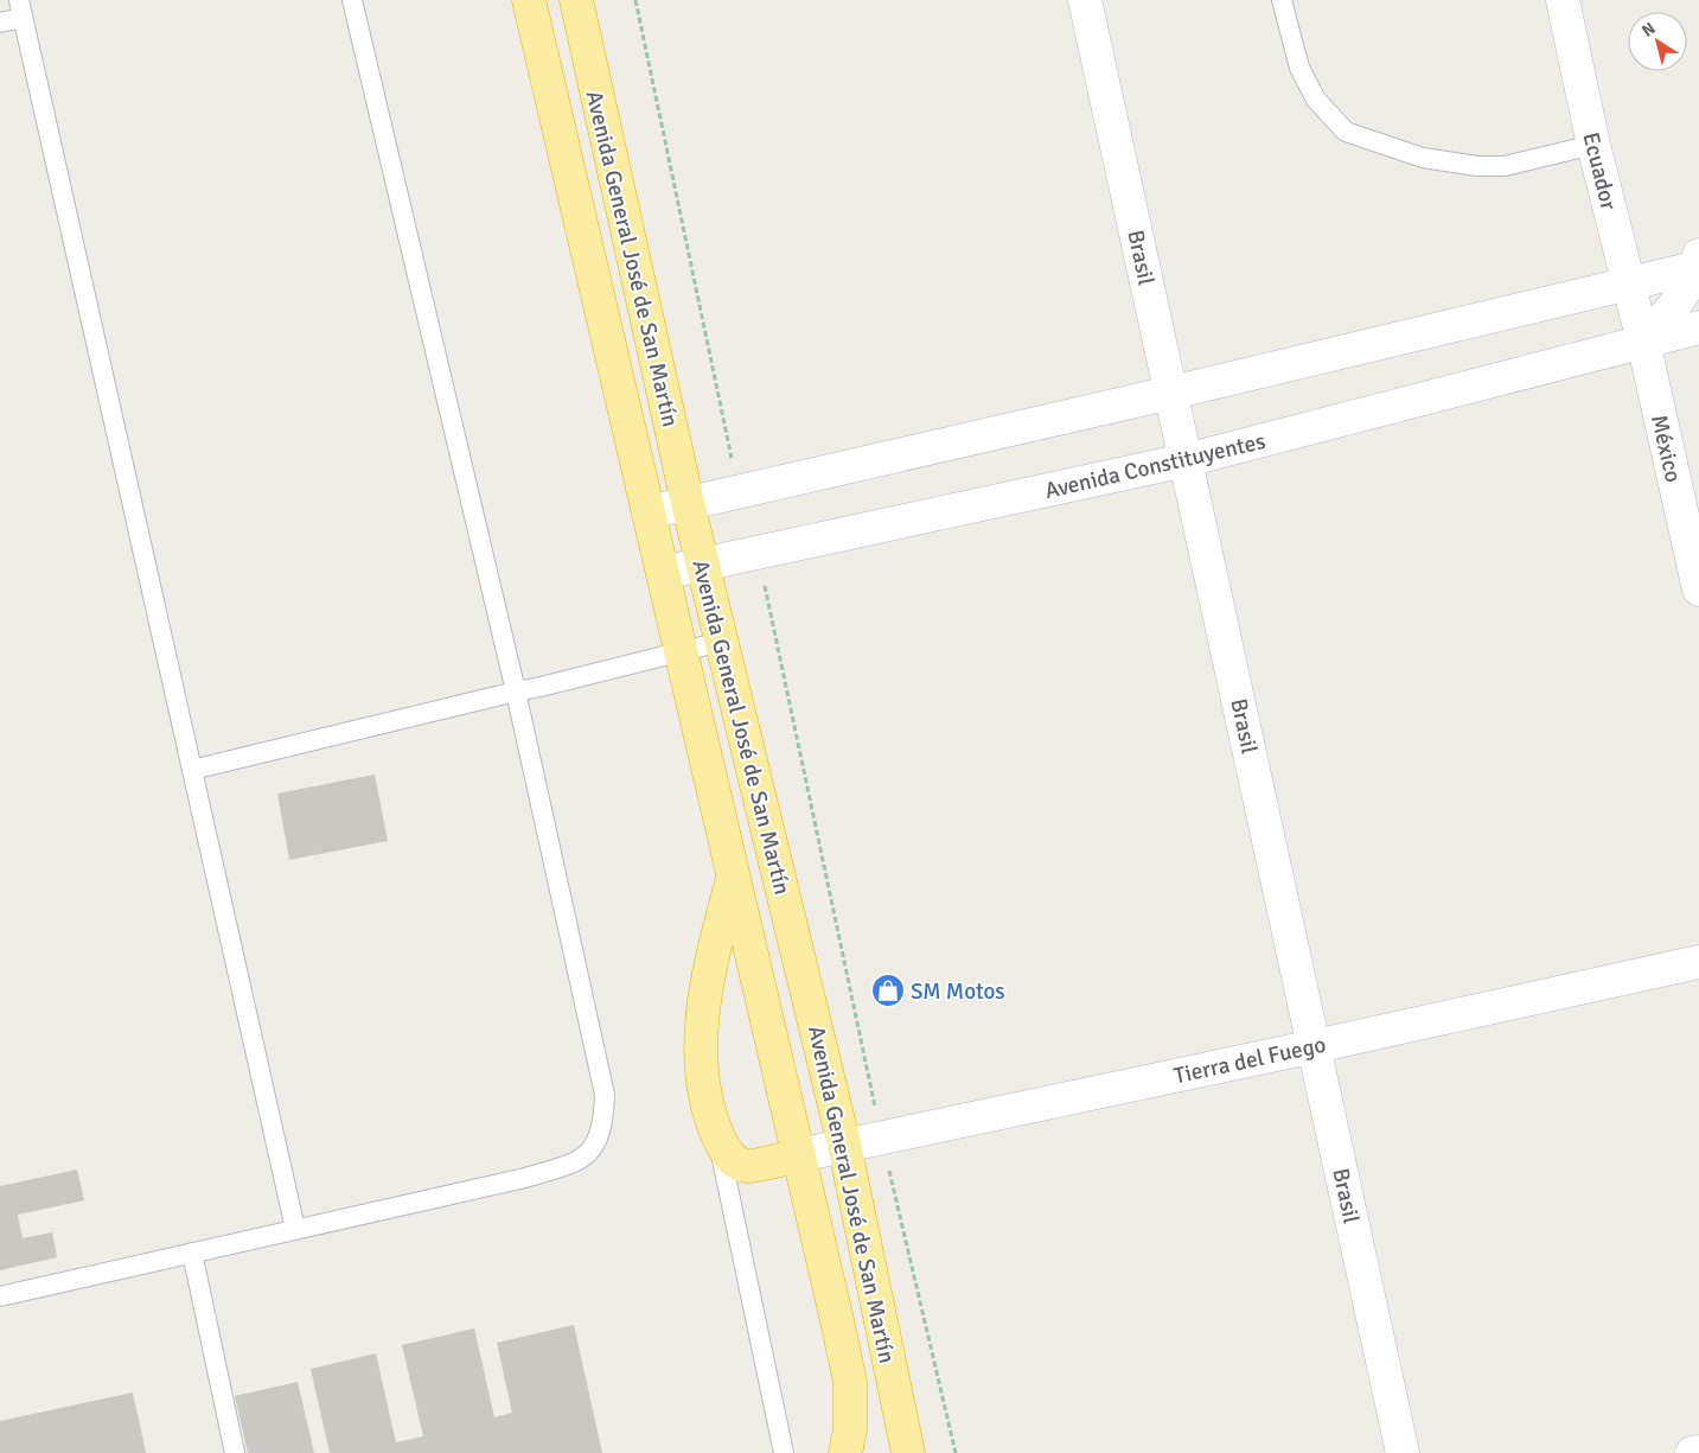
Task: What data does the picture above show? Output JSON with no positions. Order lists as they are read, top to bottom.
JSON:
{
  "streets": {
    "highway": ["Avenida General José de San Martín"],
    "street": [
      "Ecuador",
      "Brasil",
      "México",
      "Avenida Constituyentes",
      "Tierra del Fuego"
    ]
  },
  "crossings": [
    ["Ecuador", "México"],
    ["Ecuador", "Avenida Constituyentes"],
    ["Brasil", "Avenida Constituyentes"],
    ["Brasil", "Tierra del Fuego"],
    ["Avenida General José de San Martín", "Avenida Constituyentes"],
    ["Avenida General José de San Martín", "Tierra del Fuego"],
    ["México", "Avenida Constituyentes"]
  ],
  "places": {
    "shop": ["SM Motos"]
  },
  "north": "top left"
}
